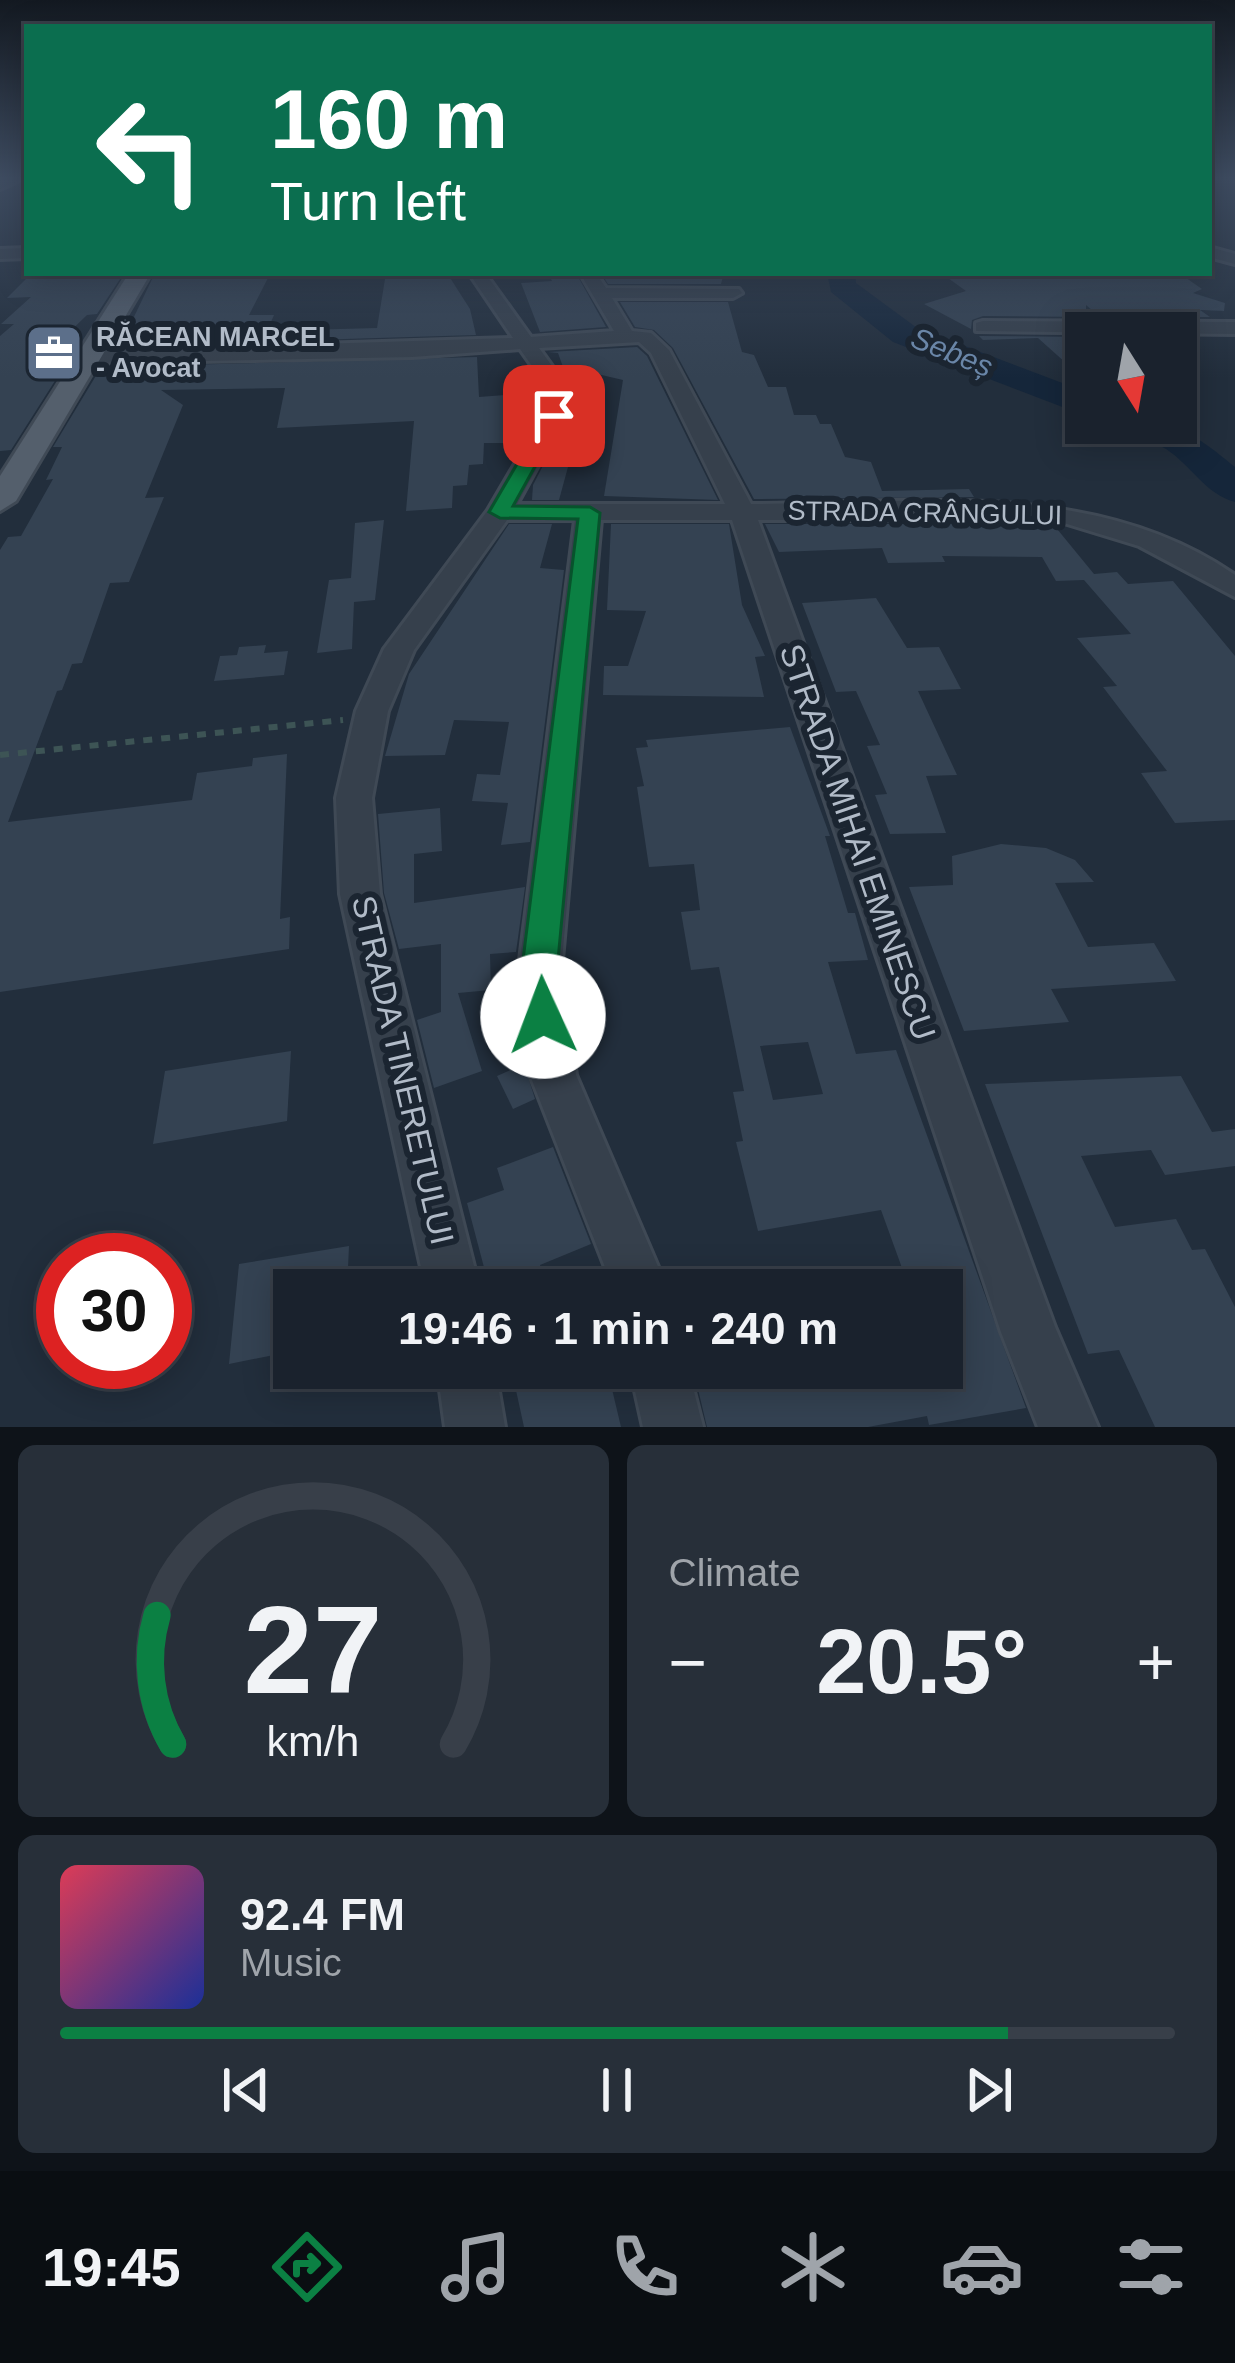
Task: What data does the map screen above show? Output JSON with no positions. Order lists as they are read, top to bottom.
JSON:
{
  "streets": {
    "street": ["STRADA CRÂNGULUI", "STRADA MIHAI EMINESCU", "STRADA TINERETULUI"]
  },
  "crossings": [
    ["STRADA CRÂNGULUI", "STRADA MIHAI EMINESCU"],
    ["STRADA CRÂNGULUI", "STRADA TINERETULUI"]
  ],
  "water": ["Sebeș"],
  "places": {
    "office": ["RĂCEAN MARCEL - Avocat"]
  },
  "north": "bottom",
  "page": {
    "turn": ["160 m", "Turn left"],
    "limit": "30",
    "trip": "19:46 · 1 min · 240 m",
    "tile": "Climate",
    "heat": ["−", "20.5°", "+"],
    "song": ["92.4 FM", "Music"],
    "tabs": "19:45",
    "gauge": ["27", "km/h"]
  }
}
